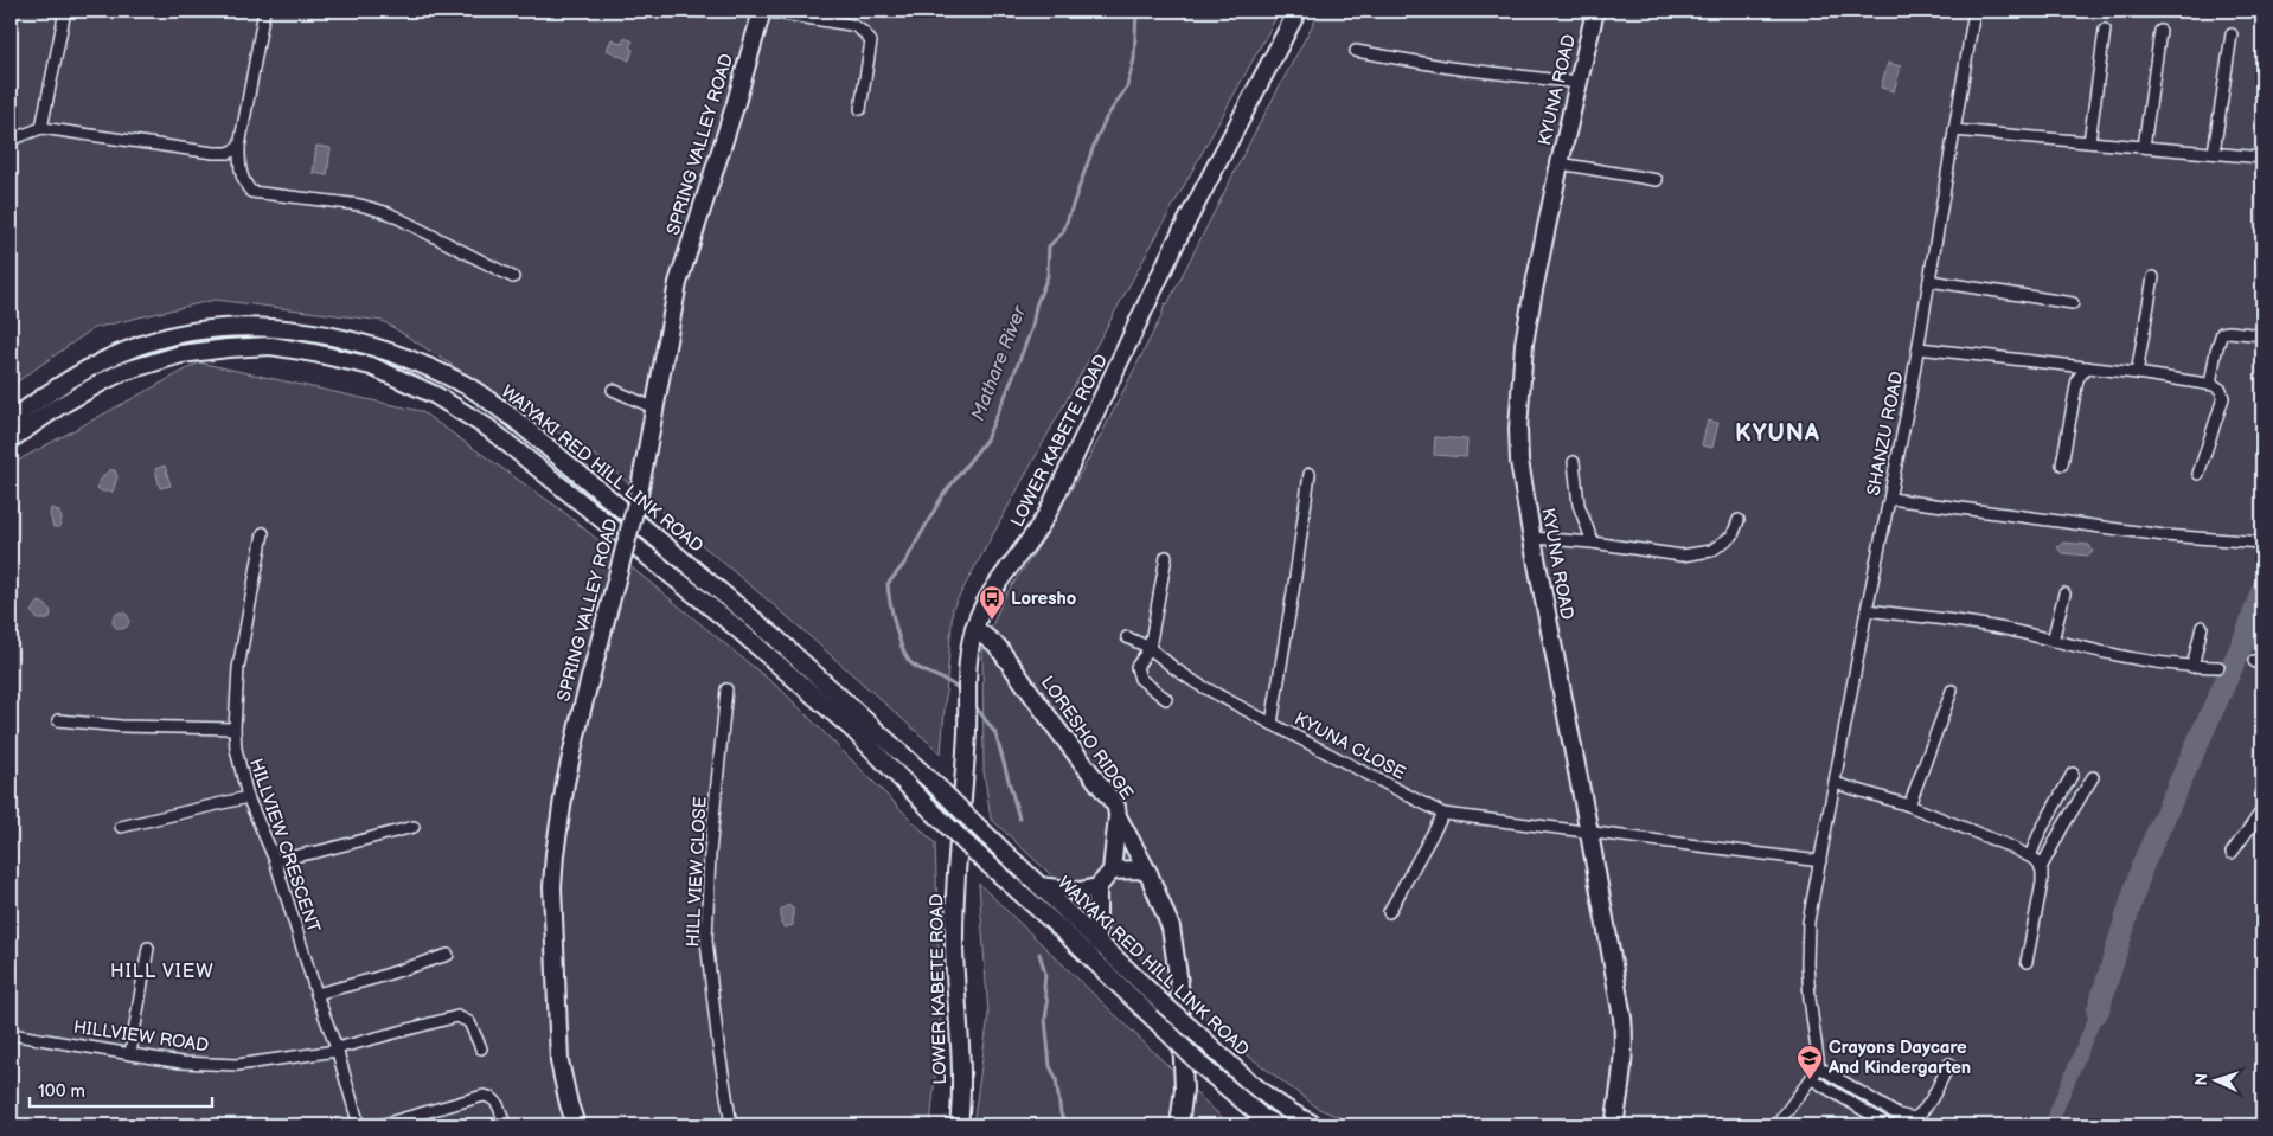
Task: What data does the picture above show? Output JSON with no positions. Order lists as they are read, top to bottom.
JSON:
{
  "streets": {
    "main road": [
      "KYUNA ROAD",
      "SPRING VALLEY ROAD",
      "LOWER KABETE ROAD",
      "WAIYAKI RED HILL LINK ROAD",
      "LORESHO RIDGE"
    ],
    "street": [
      "SHANZU ROAD",
      "KYUNA CLOSE",
      "HILLVIEW CRESCENT",
      "HILL VIEW CLOSE",
      "HILLVIEW ROAD"
    ]
  },
  "crossings": [
    ["KYUNA ROAD", "KYUNA CLOSE"],
    ["LOWER KABETE ROAD", "LORESHO RIDGE"],
    ["HILLVIEW CRESCENT", "HILLVIEW ROAD"]
  ],
  "districts": ["KYUNA", "HILL VIEW"],
  "water": ["Mathare River"],
  "places": {
    "bus stop": ["Loresho"],
    "school or university": ["Crayons Daycare And Kindergarten"]
  },
  "scale_bar": "100 m",
  "north": "left"
}
